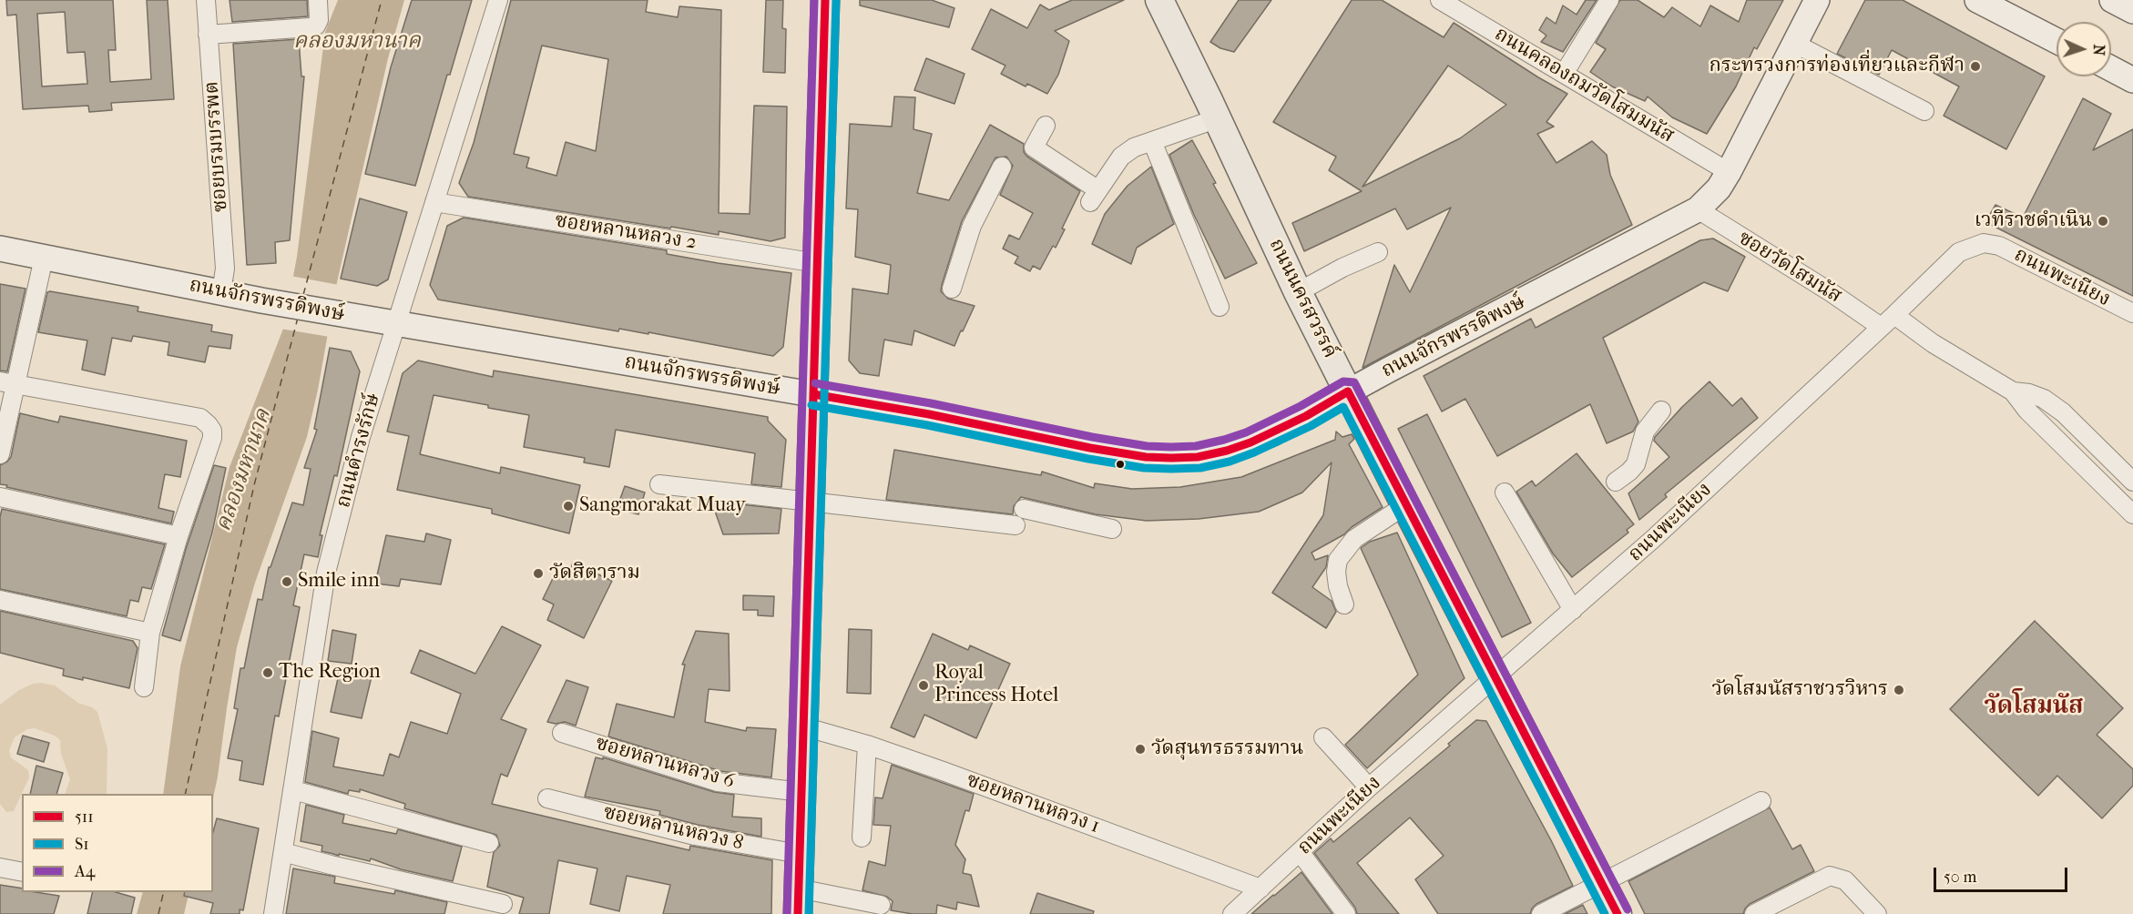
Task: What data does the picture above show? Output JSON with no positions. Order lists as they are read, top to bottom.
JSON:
{
  "streets": {
    "main road": ["ถนนนครสวรรค์", "ถนนจักรพรรดิพงษ์"],
    "street": [
      "ถนนคลองถมวัดโสมมนัส",
      "ซอยบรมบรรพต",
      "ซอยหลานหลวง 2",
      "ซอยวัดโสมนัส",
      "ถนนพะเนียง",
      "ถนนดำรงรักษ์",
      "ซอยหลานหลวง 6",
      "ซอยหลานหลวง 1",
      "ซอยหลานหลวง 8"
    ]
  },
  "crossings": [
    ["ถนนคลองถมวัดโสมมนัส", "ถนนจักรพรรดิพงษ์"],
    ["ซอยบรมบรรพต", "ถนนจักรพรรดิพงษ์"],
    ["ซอยหลานหลวง 2", "ถนนดำรงรักษ์"],
    ["ซอยวัดโสมนัส", "ถนนพะเนียง"],
    ["ซอยวัดโสมนัส", "ถนนจักรพรรดิพงษ์"],
    ["ถนนพะเนียง", "ถนนนครสวรรค์"],
    ["ถนนพะเนียง", "ซอยหลานหลวง 1"],
    ["ถนนนครสวรรค์", "ถนนจักรพรรดิพงษ์"],
    ["ถนนจักรพรรดิพงษ์", "ถนนดำรงรักษ์"]
  ],
  "districts": ["วัดโสมนัส"],
  "water": ["คลองมหานาค"],
  "places": [
    "กระทรวงการท่องเที่ยวและกีฬา",
    "เวทีราชดำเนิน",
    "Sangmorakat Muay",
    "วัดสิตาราม",
    "Smile inn",
    "The Region",
    "Royal Princess Hotel",
    "วัดโสมนัสราชวรวิหาร",
    "วัดสุนทรธรรมทาน"
  ],
  "lines": ["transit line 511", "transit line S1", "transit line A4"],
  "legend": ["511", "S1", "A4"],
  "scale_bar": "50 m",
  "north": "right"
}
